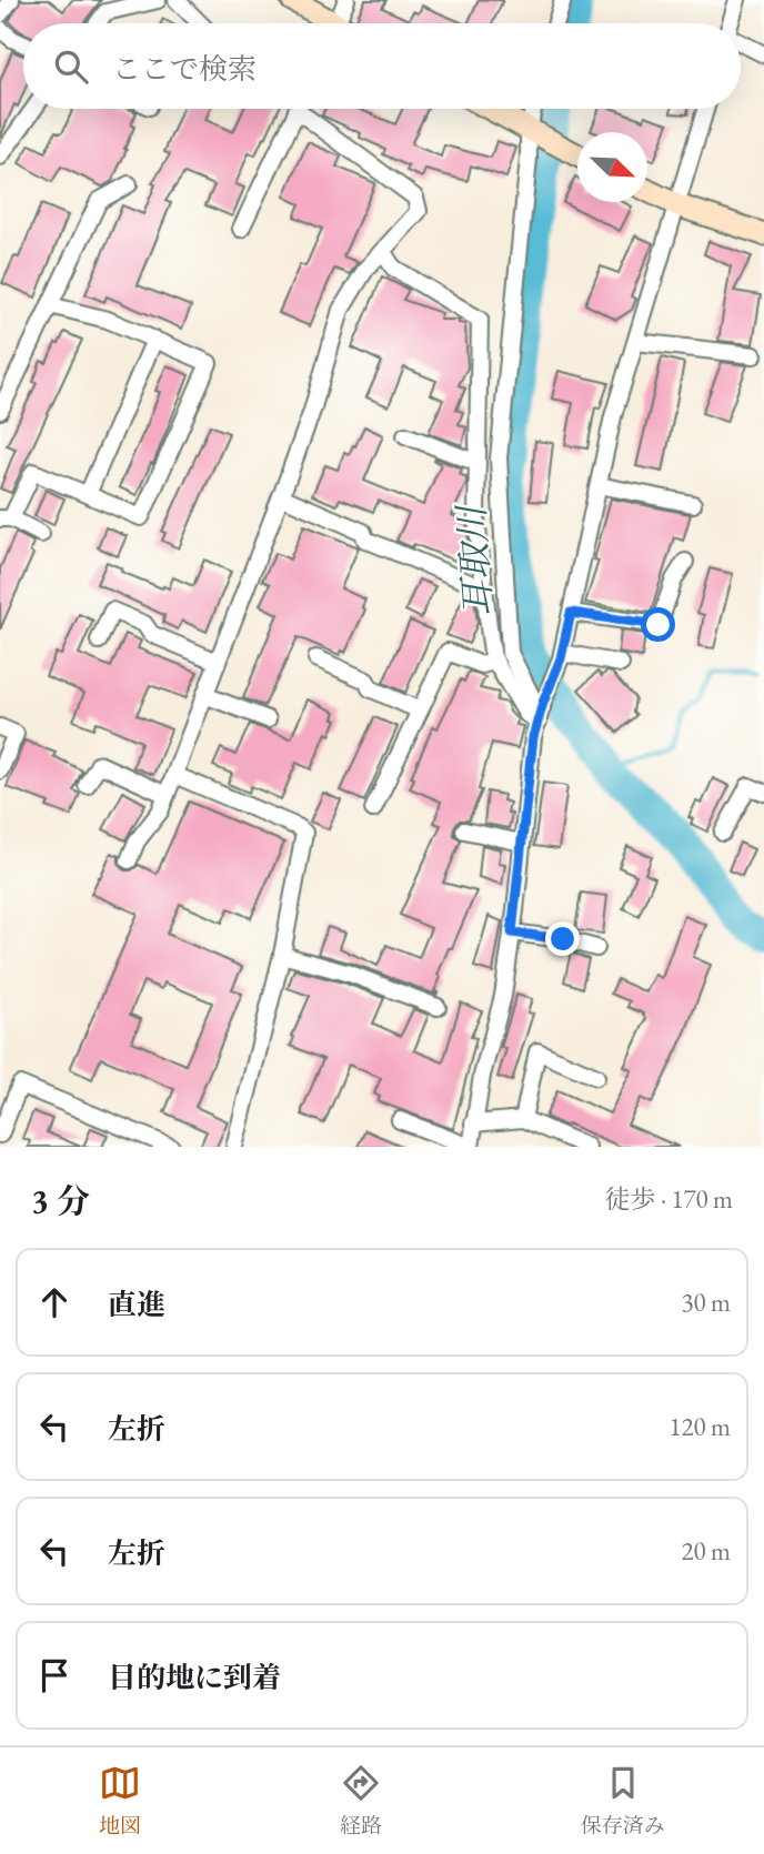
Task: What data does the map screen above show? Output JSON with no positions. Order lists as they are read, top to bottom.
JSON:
{
  "water": ["耳取川"],
  "north": "bottom right",
  "page": {
    "search": "ここで検索",
    "heading": ["3 分", "徒歩 · 170 m"],
    "list": [
      ["直進", "30 m"],
      ["左折", "120 m"],
      ["左折", "20 m"],
      "目的地に到着"
    ],
    "nav": ["地図", "経路", "保存済み"]
  }
}
